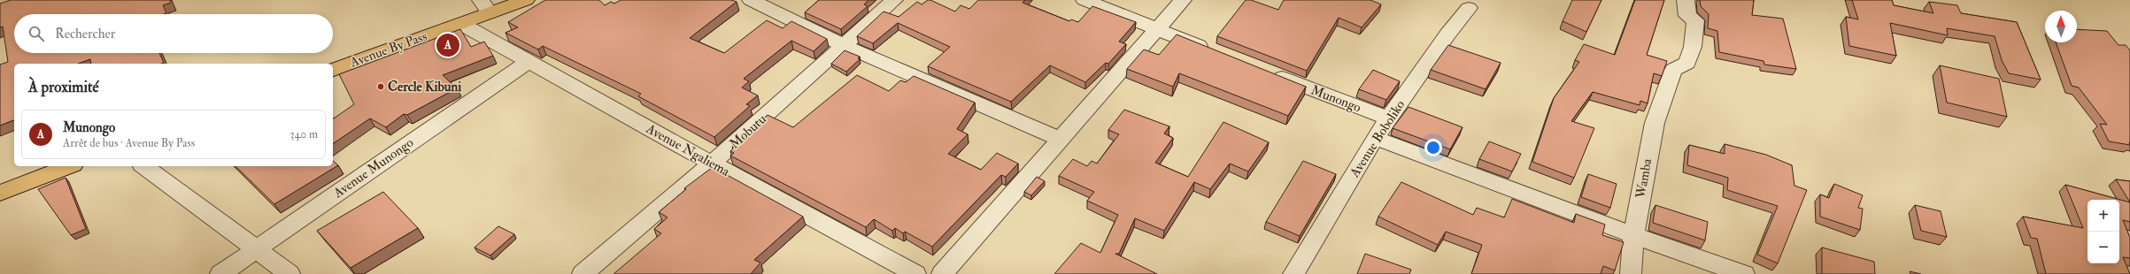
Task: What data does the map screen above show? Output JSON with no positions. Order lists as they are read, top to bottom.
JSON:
{
  "streets": {
    "highway": ["Avenue By Pass"],
    "street": [
      "Munongo",
      "Mobutu",
      "Avenue Boboliko",
      "Avenue Ngaliema",
      "Avenue Munongo",
      "Wamba"
    ]
  },
  "crossings": [
    ["Avenue By Pass", "Avenue Ngaliema"],
    ["Munongo", "Avenue Boboliko"],
    ["Mobutu", "Avenue Ngaliema"],
    ["Avenue Ngaliema", "Avenue Munongo"]
  ],
  "places": ["Cercle Kibuni"],
  "north": "top",
  "page": {
    "search": "Rechercher",
    "pins": "A",
    "heading": "À proximité",
    "list": [
      {
        "mark": "A",
        "name": "Munongo",
        "note": "Arrêt de bus · Avenue By Pass",
        "value": "340 m"
      }
    ],
    "map_buttons": ["+", "−"]
  }
}
